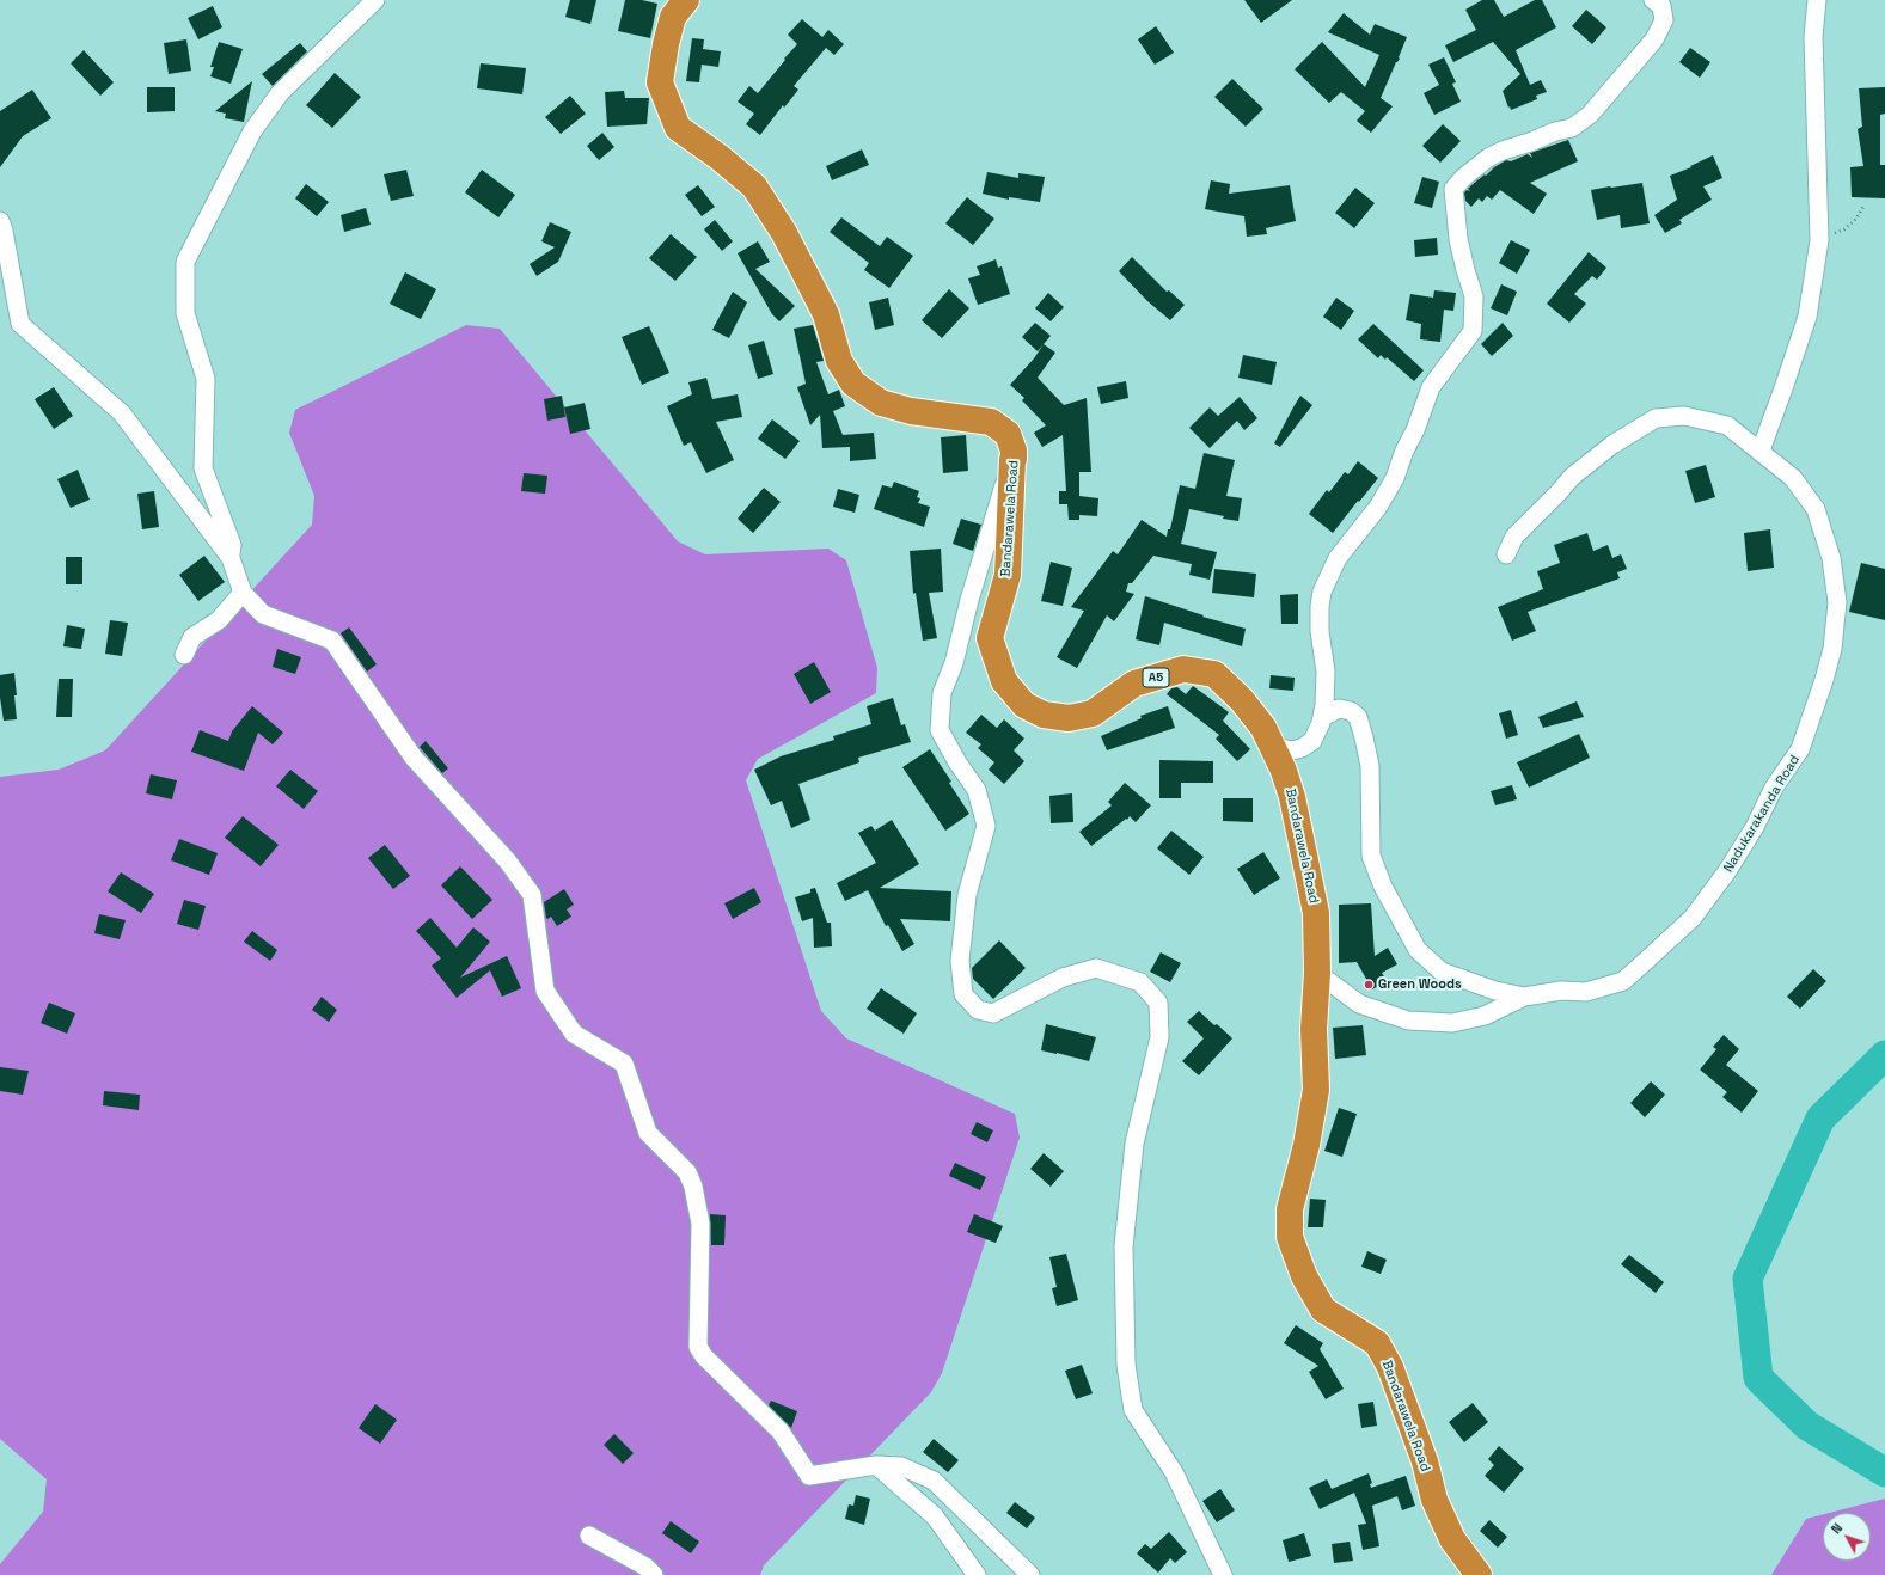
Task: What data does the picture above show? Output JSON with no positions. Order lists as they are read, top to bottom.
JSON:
{
  "streets": {
    "highway": ["Bandarawela Road", "A5"],
    "street": ["Nadukarakanda Road"]
  },
  "places": ["Green Woods"],
  "north": "top left"
}
